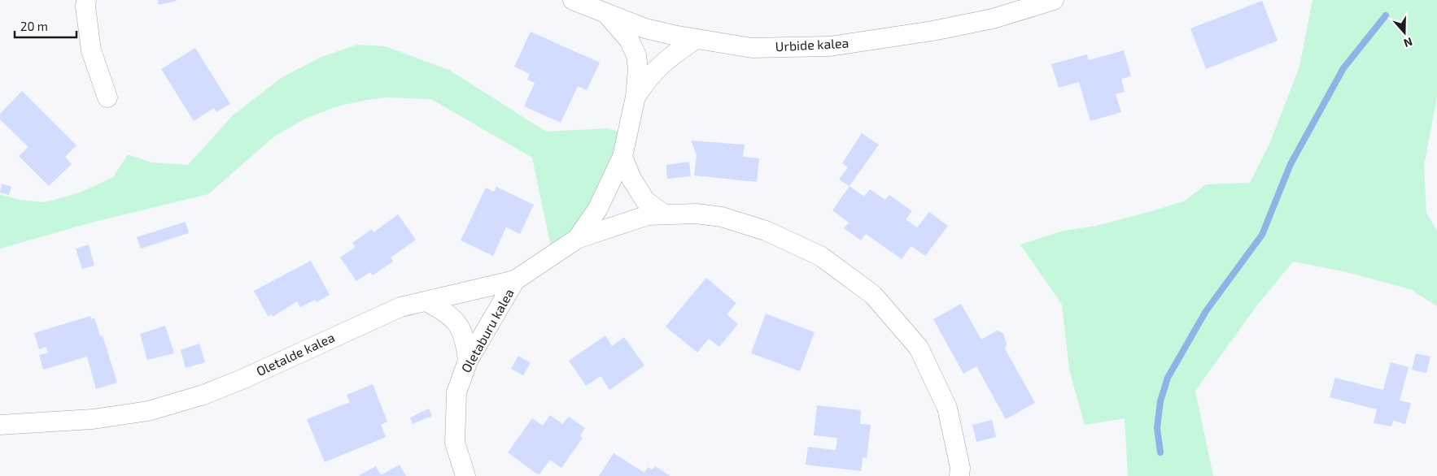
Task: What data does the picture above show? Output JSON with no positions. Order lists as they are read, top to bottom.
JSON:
{
  "streets": {
    "street": ["Urbide kalea", "Oletaburu kalea", "Oletalde kalea"]
  },
  "crossings": [
    ["Oletaburu kalea", "Oletalde kalea"]
  ],
  "scale_bar": "20 m",
  "north": "bottom"
}
